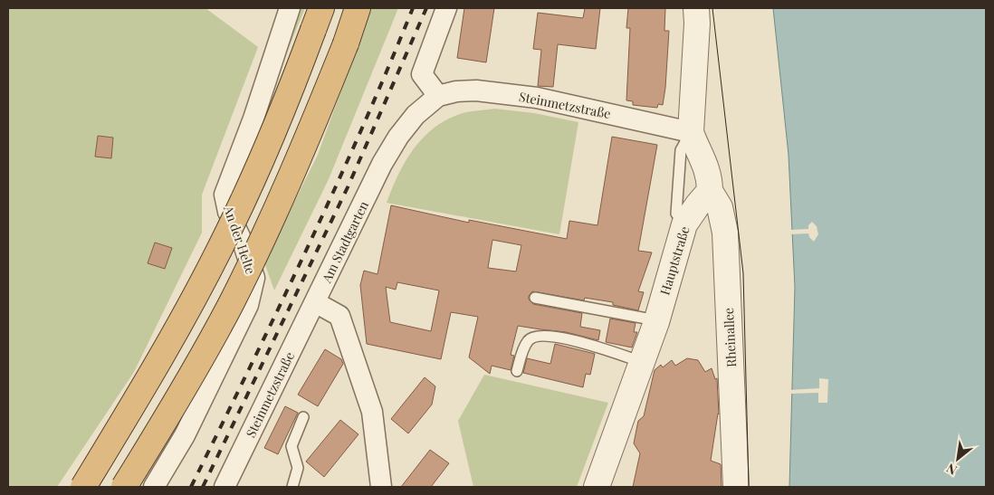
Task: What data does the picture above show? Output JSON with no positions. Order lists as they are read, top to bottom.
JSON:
{
  "streets": {
    "street": [
      "Steinmetzstraße",
      "An der Helte",
      "Am Stadtgarten",
      "Hauptstraße",
      "Rheinallee"
    ]
  },
  "crossings": [
    ["Steinmetzstraße", "Am Stadtgarten"],
    ["Hauptstraße", "Rheinallee"]
  ],
  "north": "bottom left"
}
